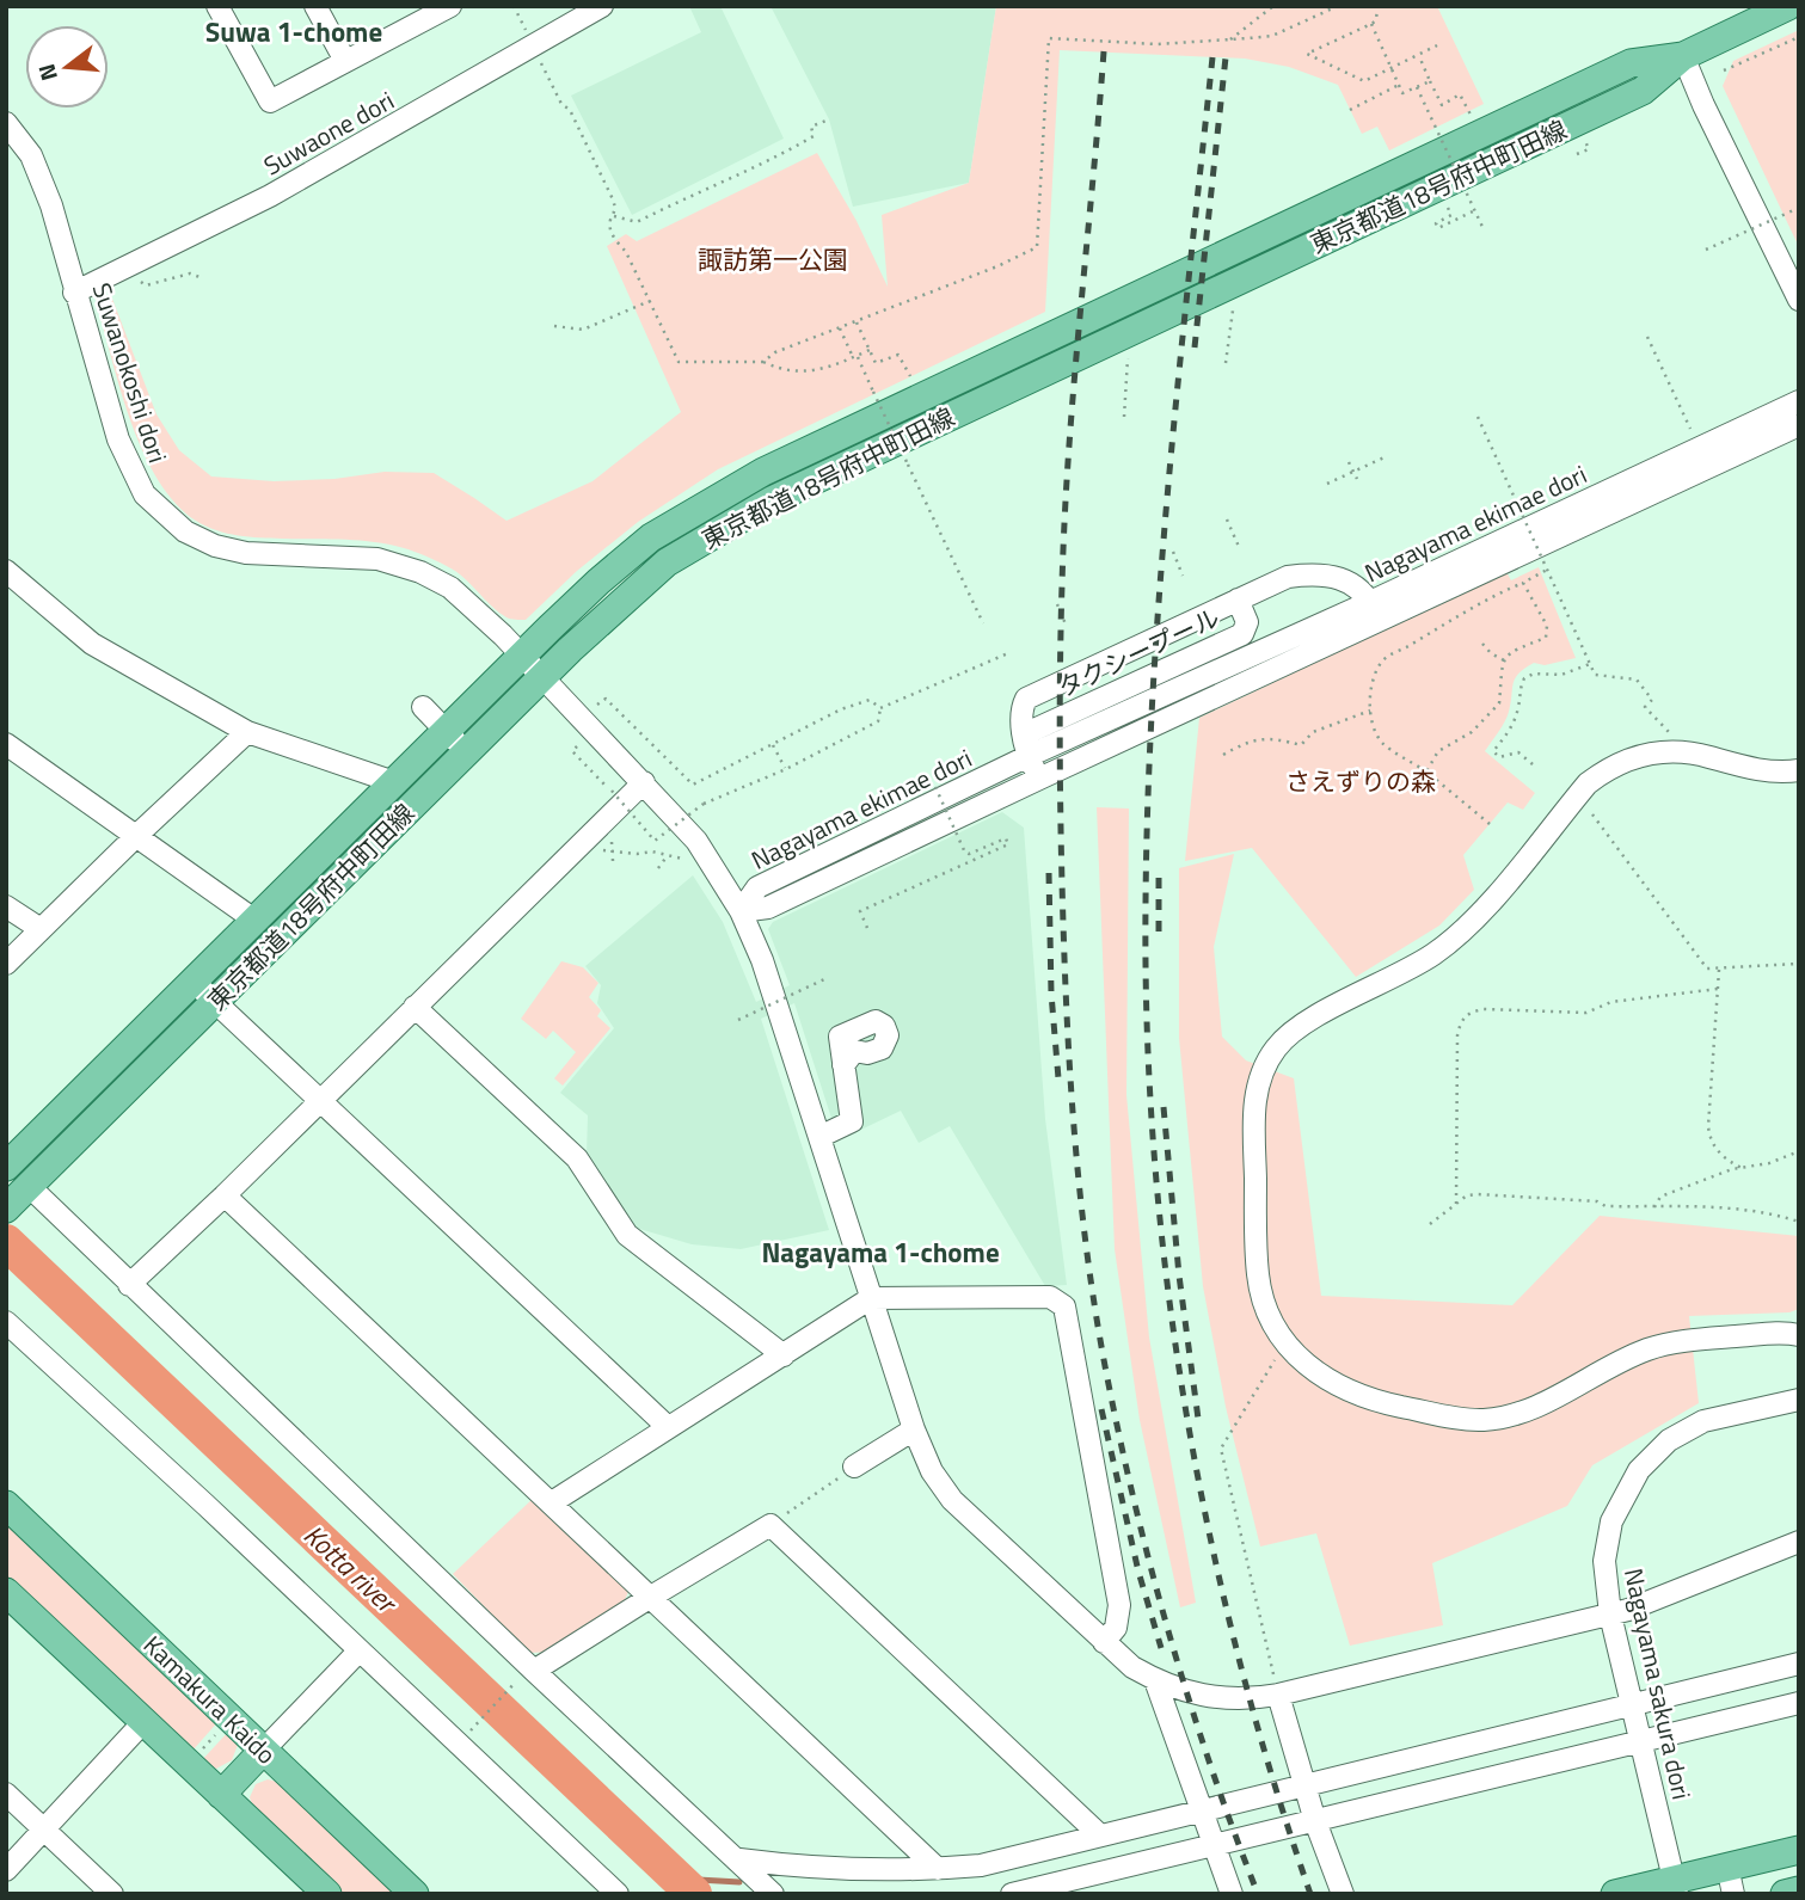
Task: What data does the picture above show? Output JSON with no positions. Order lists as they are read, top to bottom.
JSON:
{
  "streets": {
    "main road": ["東京都道18号府中町田線", "Kamakura Kaido"],
    "street": [
      "Suwaone dori",
      "Suwanokoshi dori",
      "Nagayama ekimae dori",
      "タクシープール",
      "Nagayama sakura dori"
    ]
  },
  "crossings": [
    ["Suwaone dori", "Suwanokoshi dori"],
    ["東京都道18号府中町田線", "Suwanokoshi dori"],
    ["Suwanokoshi dori", "Nagayama ekimae dori"],
    ["Suwanokoshi dori", "Nagayama sakura dori"]
  ],
  "districts": ["Suwa 1-chome", "Nagayama 1-chome"],
  "water": ["Kotta river"],
  "parks": ["諏訪第一公園", "さえずりの森"],
  "north": "left"
}
